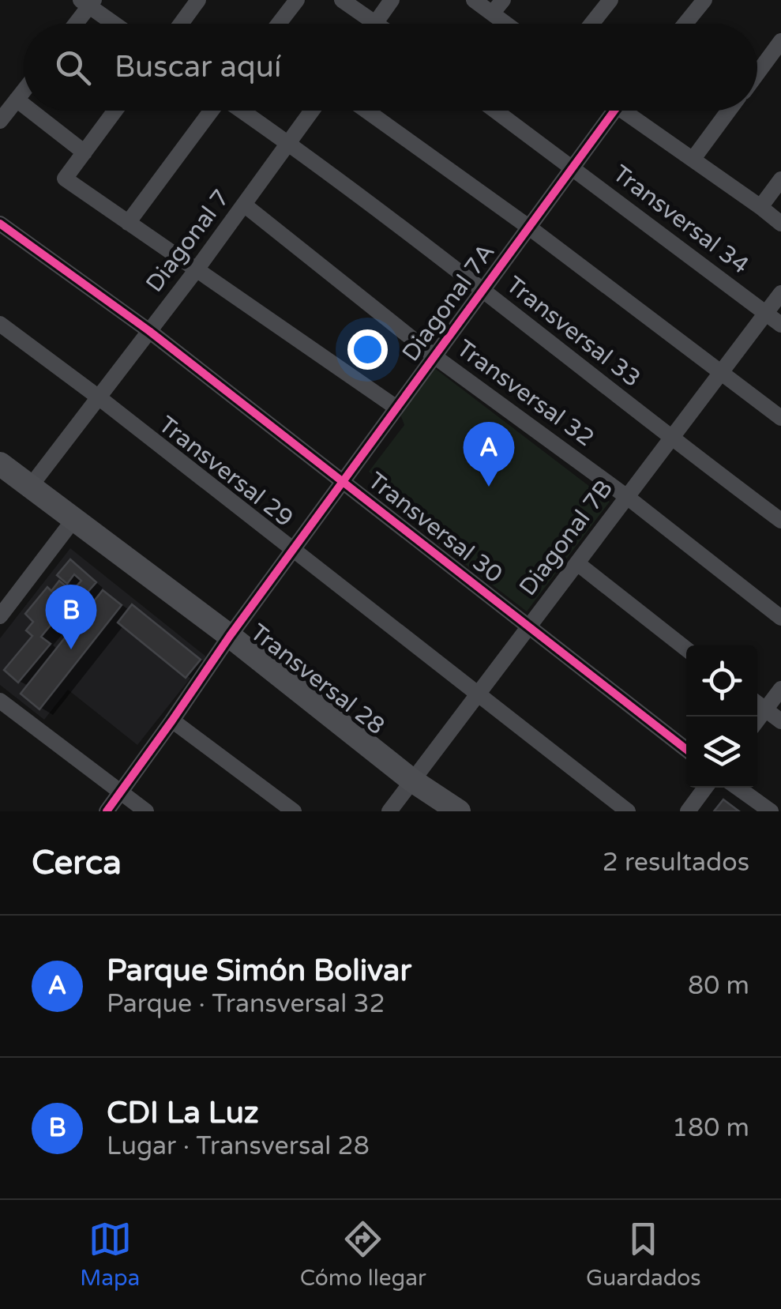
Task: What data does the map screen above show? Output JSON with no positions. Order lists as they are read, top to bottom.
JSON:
{
  "streets": {
    "main road": ["Transversal 28"],
    "street": [
      "Transversal 34",
      "Diagonal 7",
      "Diagonal 7A",
      "Transversal 33",
      "Transversal 32",
      "Transversal 29",
      "Transversal 30",
      "Diagonal 7B"
    ]
  },
  "crossings": [
    ["Transversal 34", "Diagonal 7A"],
    ["Transversal 34", "Diagonal 7B"],
    ["Diagonal 7", "Transversal 33"],
    ["Diagonal 7", "Transversal 32"],
    ["Diagonal 7", "Transversal 29"],
    ["Diagonal 7", "Transversal 30"],
    ["Diagonal 7", "Transversal 28"],
    ["Diagonal 7A", "Transversal 33"],
    ["Diagonal 7A", "Transversal 32"],
    ["Diagonal 7A", "Transversal 29"],
    ["Diagonal 7A", "Transversal 30"],
    ["Diagonal 7A", "Transversal 28"],
    ["Transversal 33", "Diagonal 7B"],
    ["Transversal 32", "Diagonal 7B"],
    ["Transversal 29", "Diagonal 7B"],
    ["Transversal 30", "Diagonal 7B"],
    ["Diagonal 7B", "Transversal 28"]
  ],
  "page": {
    "search": "Buscar aquí",
    "pins": ["A", "B"],
    "heading": ["Cerca", "2 resultados"],
    "list": [
      {
        "mark": "A",
        "name": "Parque Simón Bolivar",
        "note": "Parque · Transversal 32",
        "value": "80 m"
      },
      {
        "mark": "B",
        "name": "CDI La Luz",
        "note": "Lugar · Transversal 28",
        "value": "180 m"
      }
    ],
    "nav": ["Mapa", "Cómo llegar", "Guardados"]
  }
}
